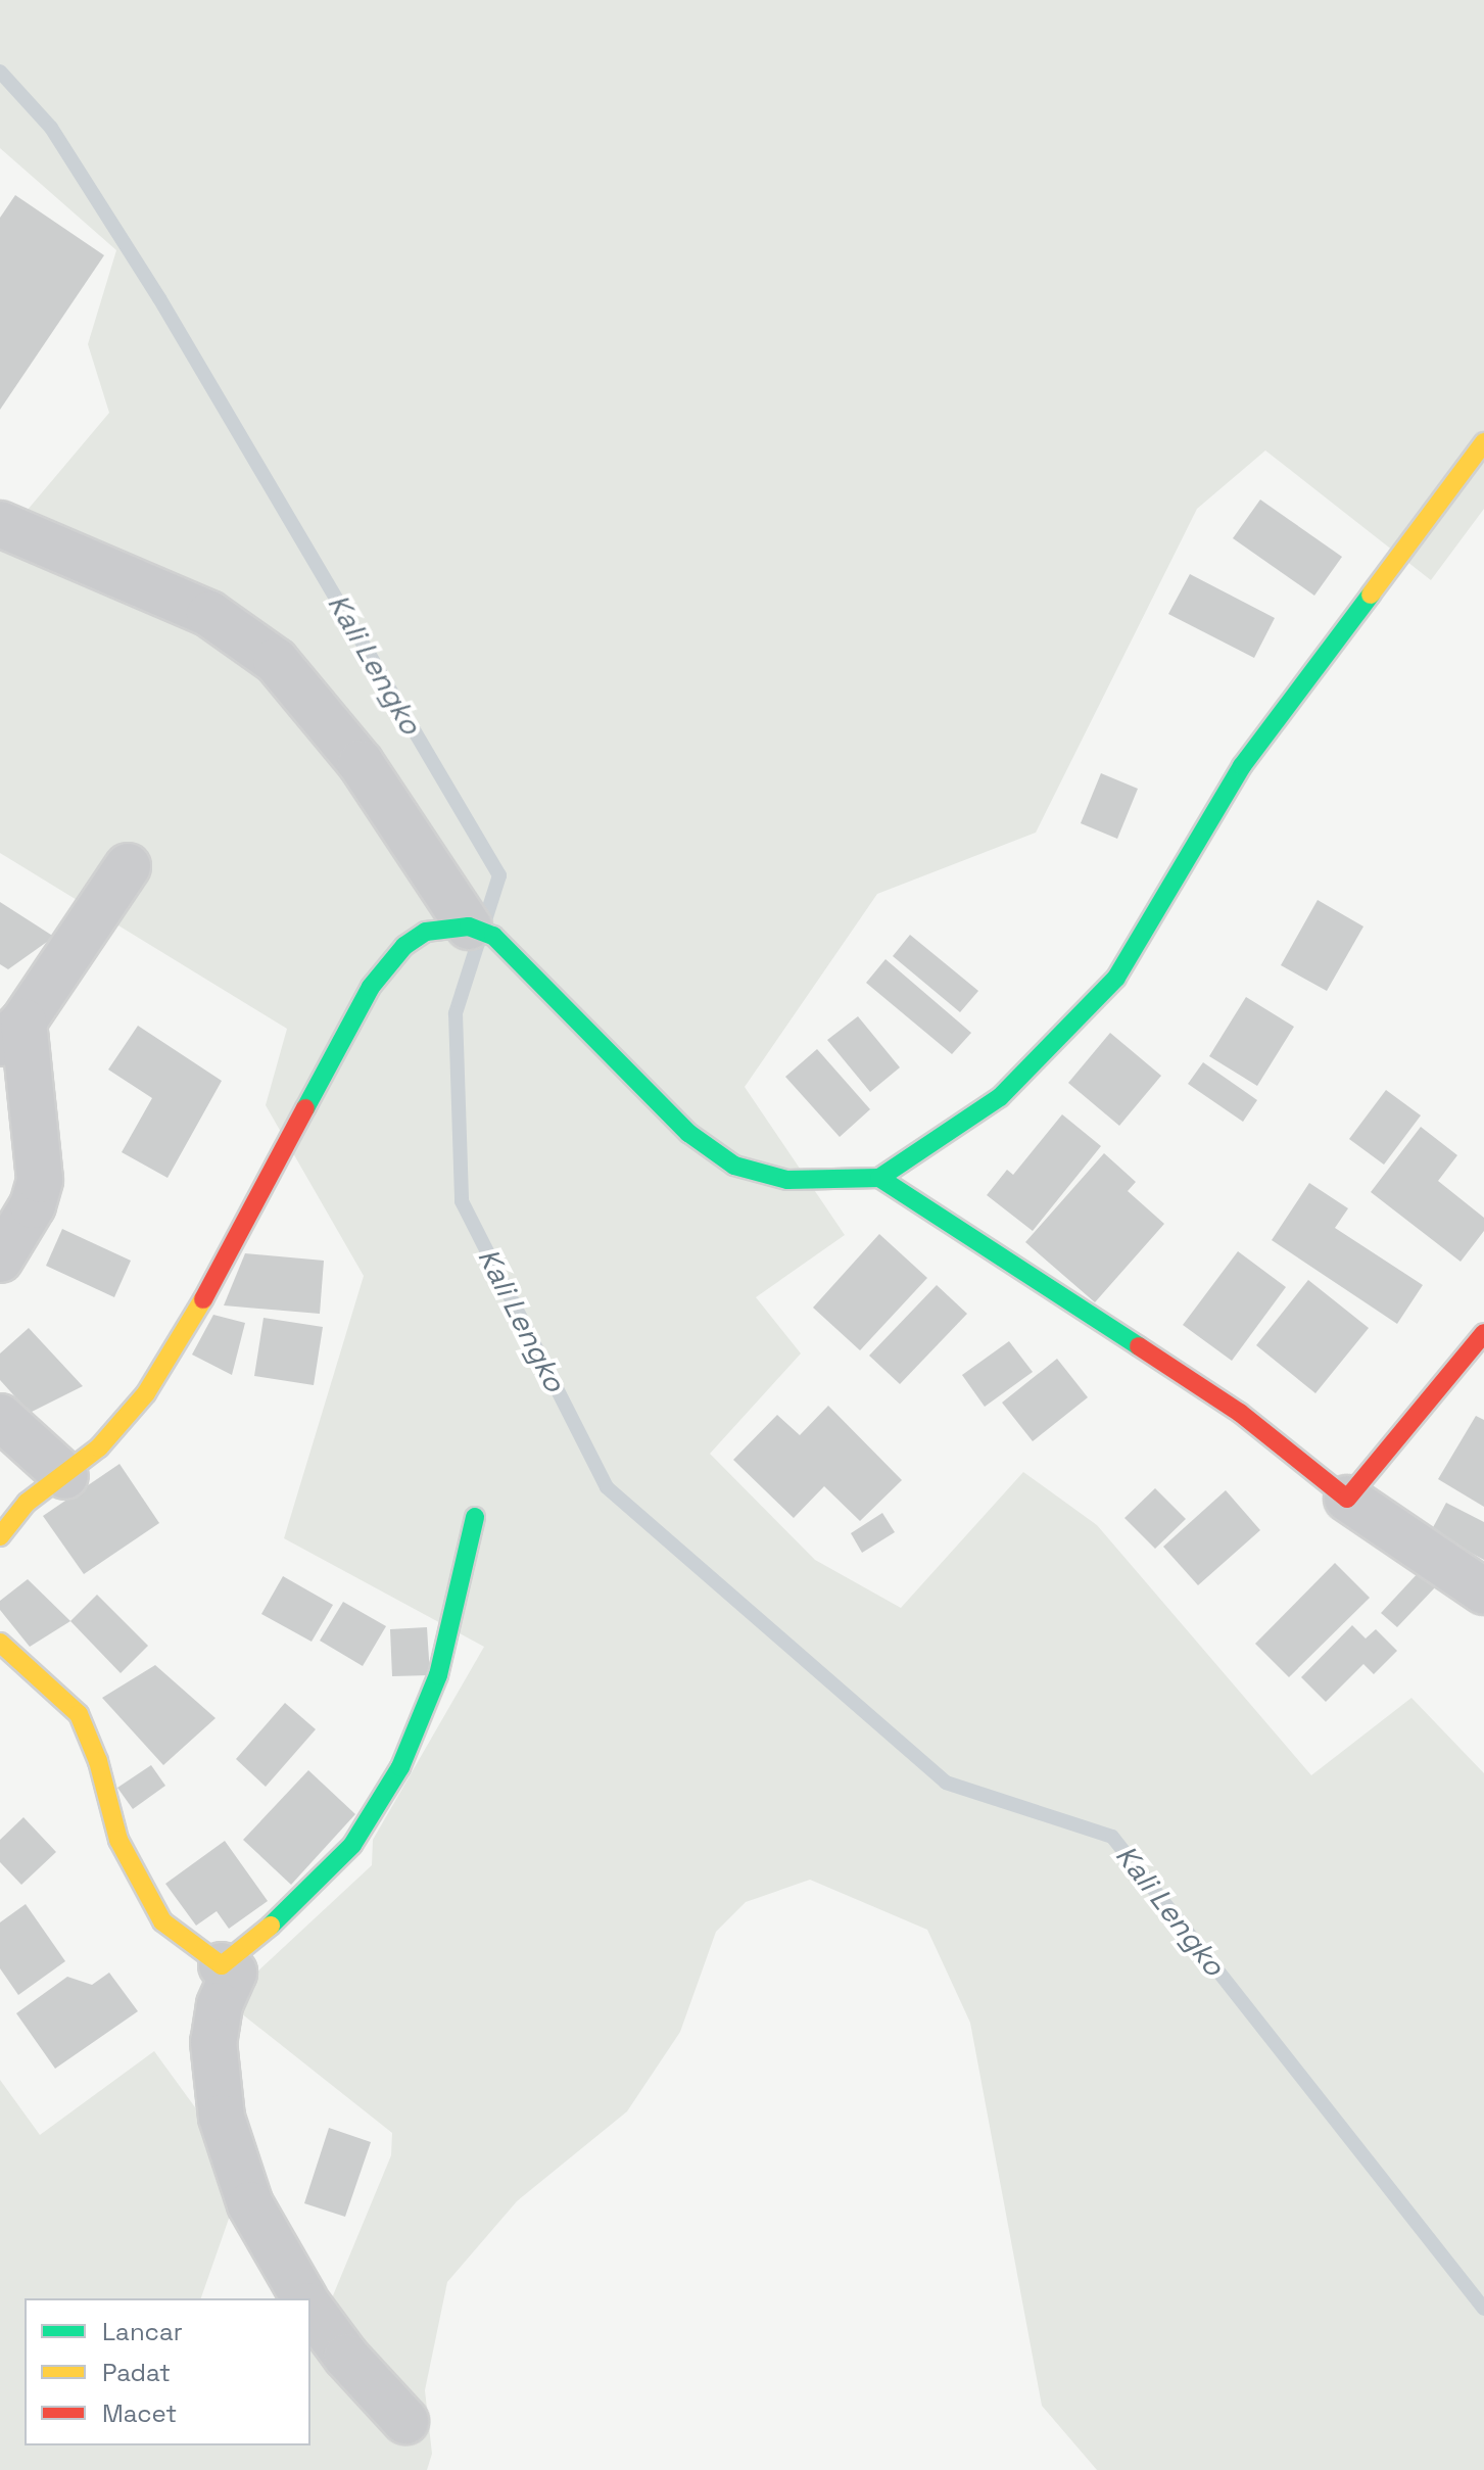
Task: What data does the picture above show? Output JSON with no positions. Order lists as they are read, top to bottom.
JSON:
{
  "water": ["Kali Lengko"],
  "legend": ["Lancar", "Padat", "Macet"]
}
